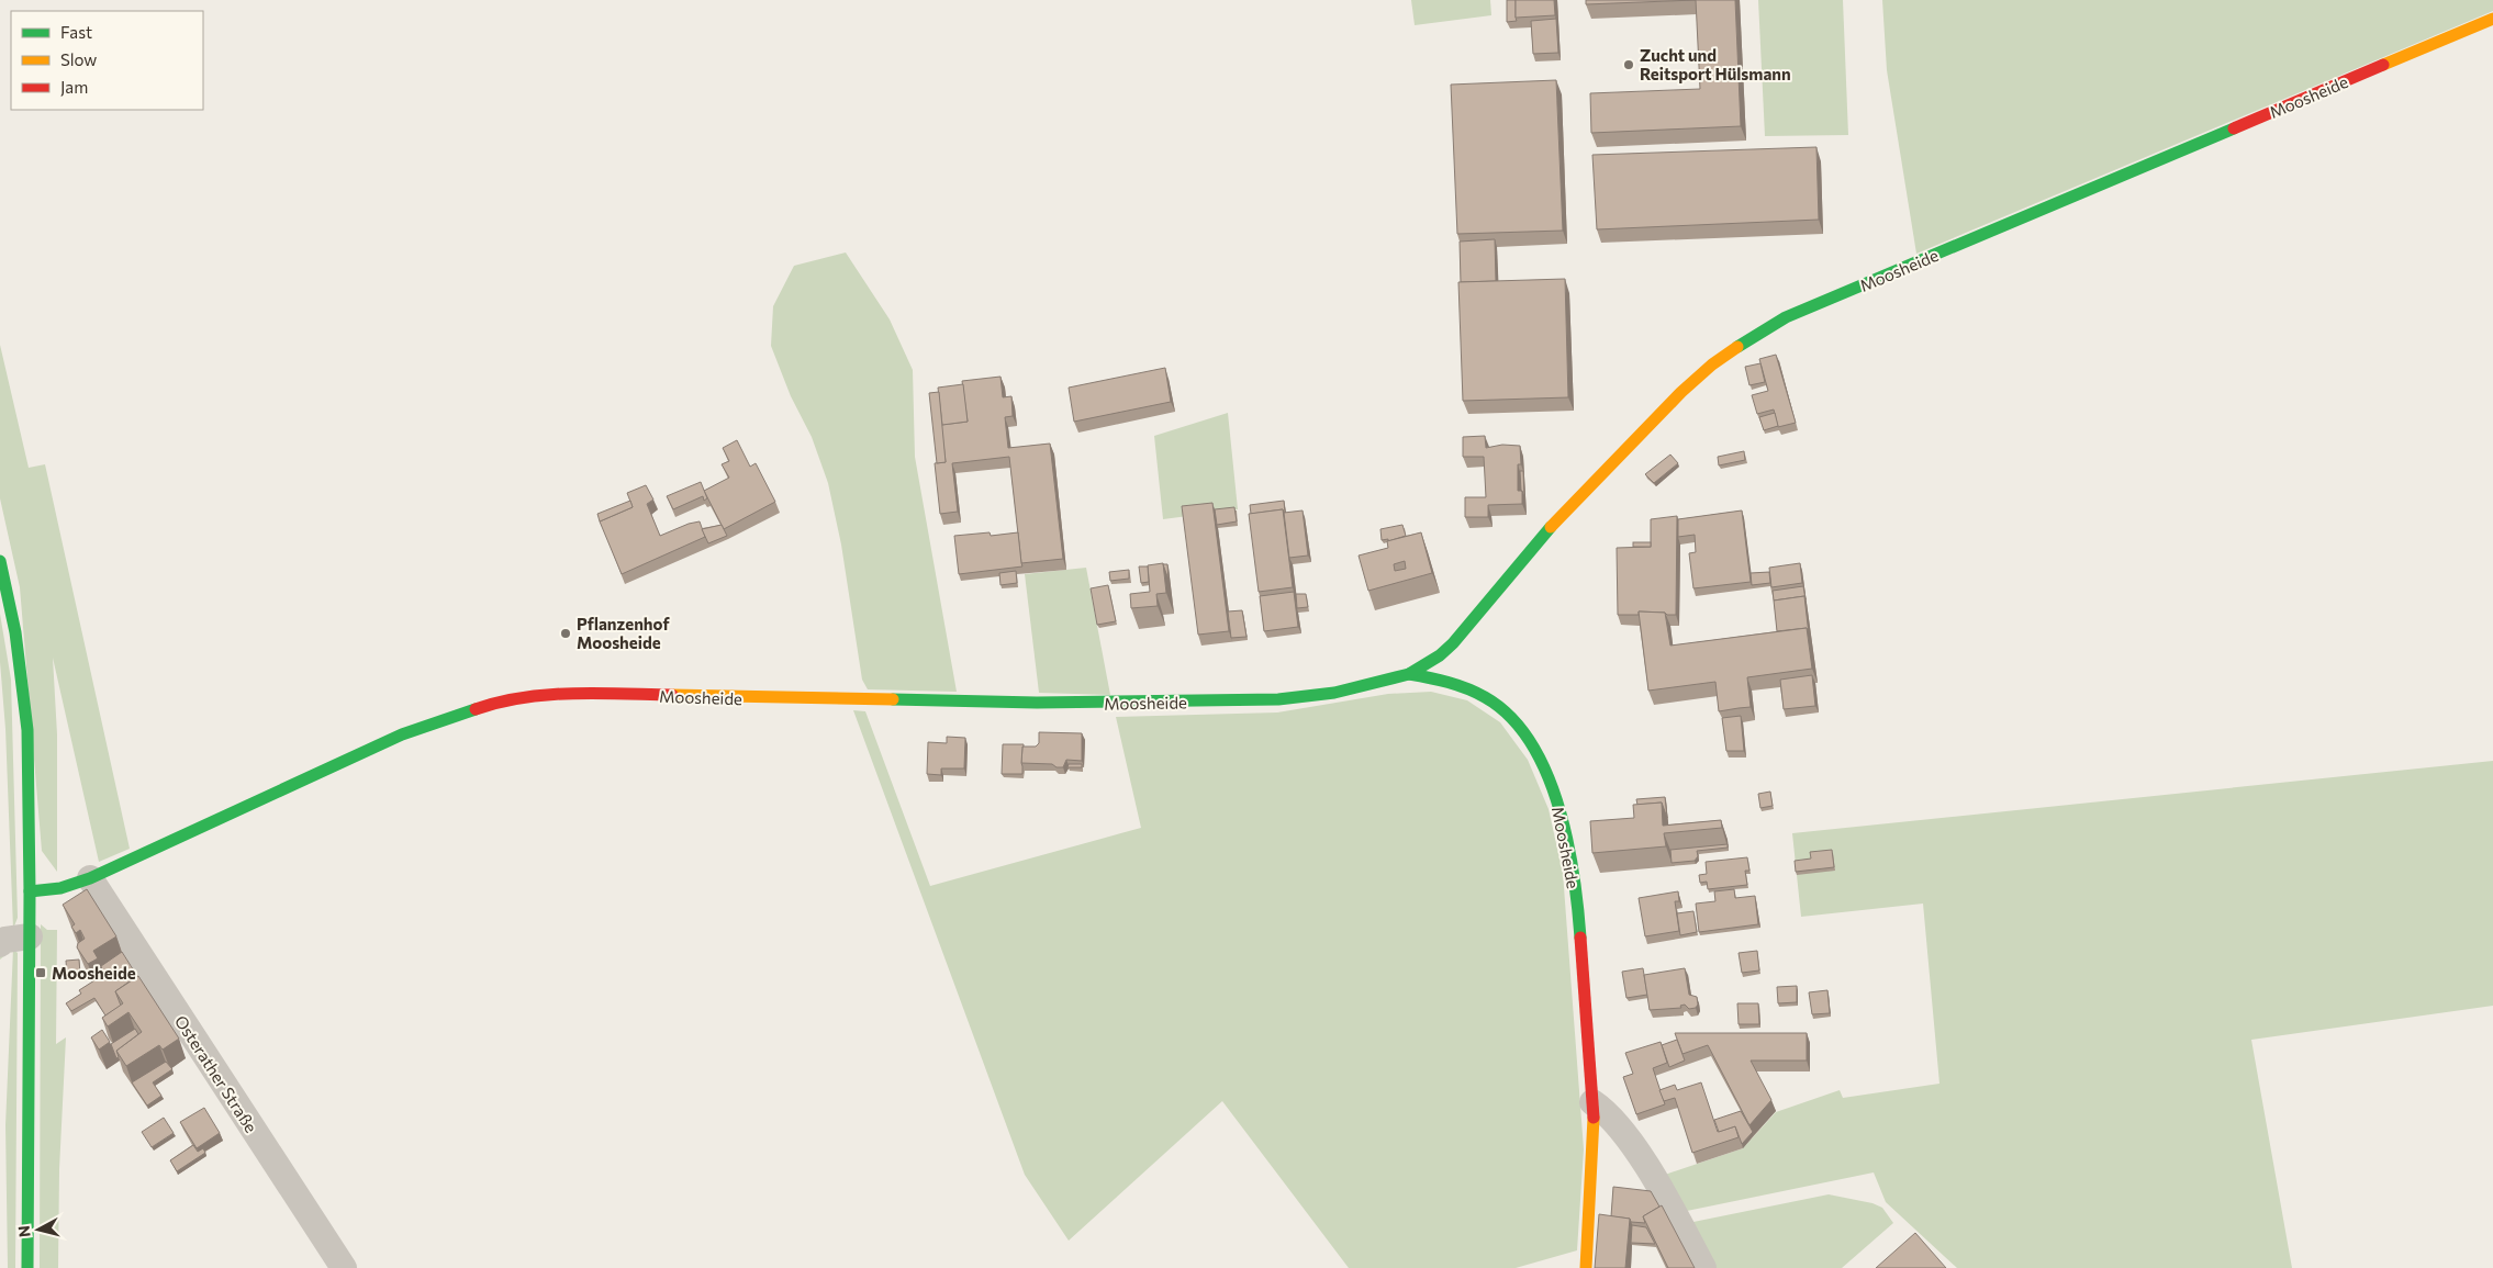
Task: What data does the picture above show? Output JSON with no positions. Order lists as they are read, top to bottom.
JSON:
{
  "streets": {
    "street": ["Moosheide", "Osterather Straße"]
  },
  "crossings": [
    ["Moosheide", "Osterather Straße"]
  ],
  "places": {
    "other": ["Zucht und Reitsport Hülsmann", "Pflanzenhof Moosheide"],
    "transit": ["Moosheide"]
  },
  "legend": ["Fast", "Slow", "Jam"],
  "north": "left"
}
